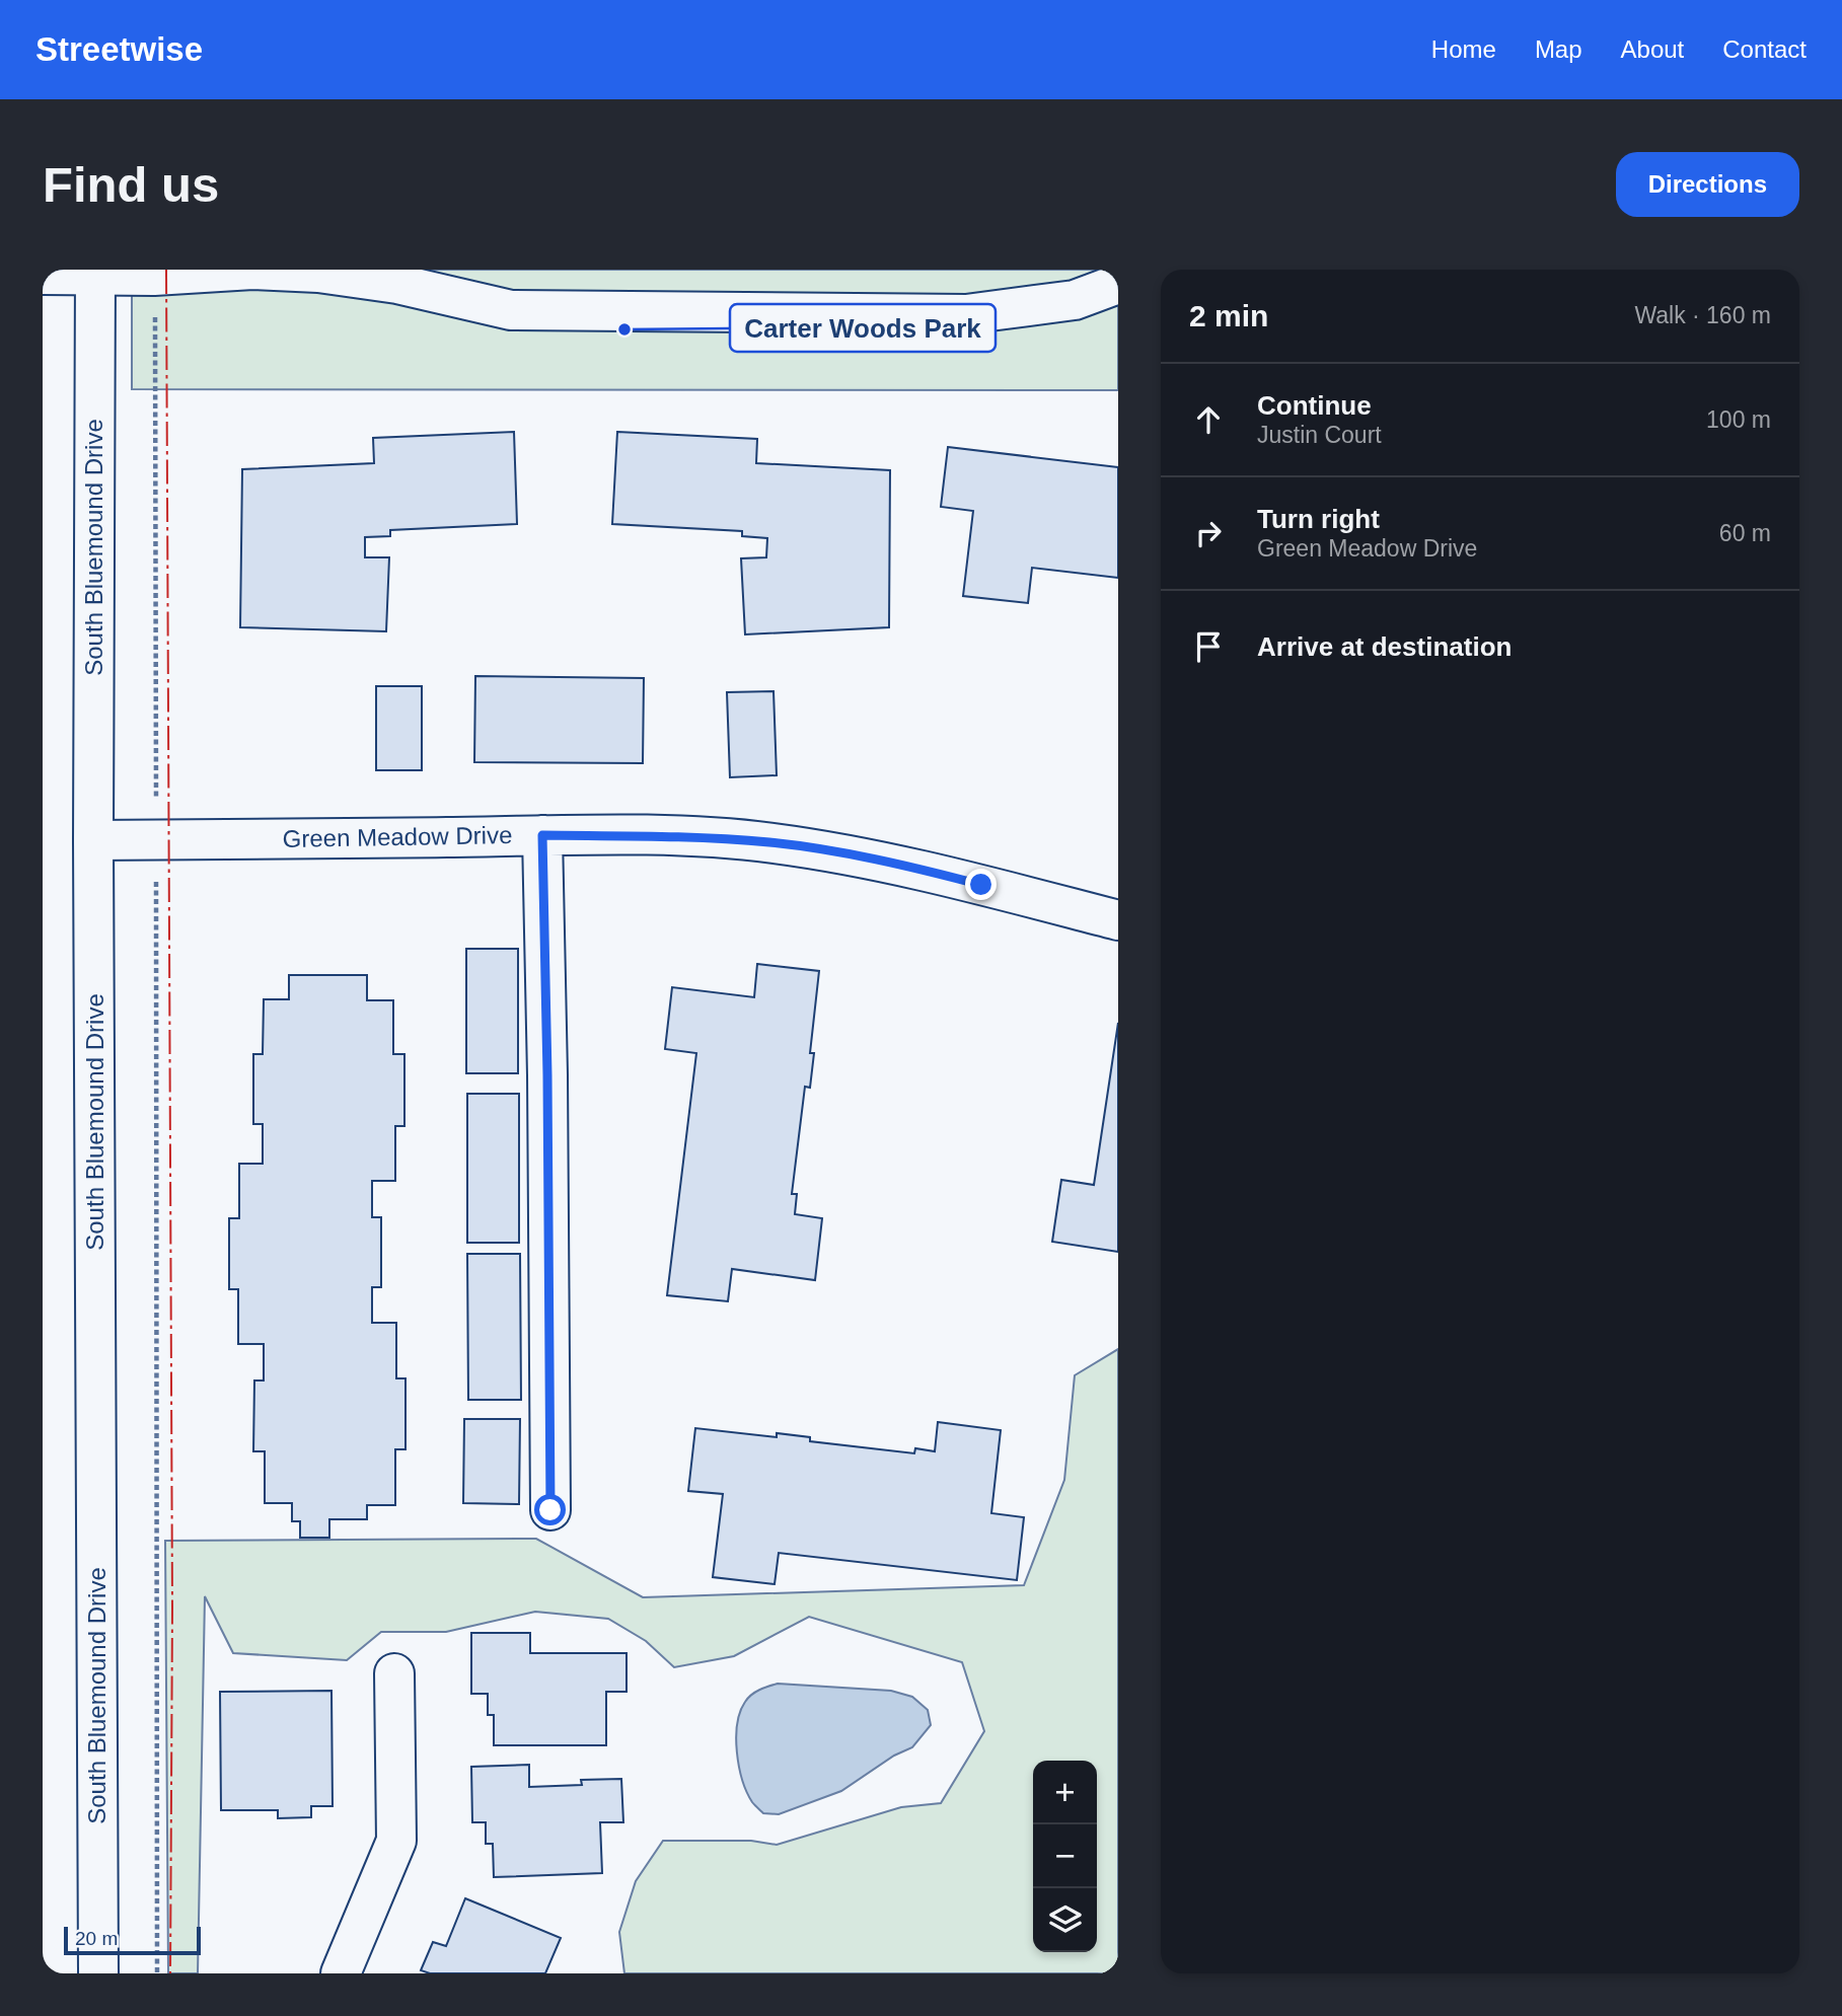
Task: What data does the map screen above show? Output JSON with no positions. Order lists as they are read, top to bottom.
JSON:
{
  "streets": {
    "street": ["South Bluemound Drive", "Green Meadow Drive"]
  },
  "crossings": [
    ["South Bluemound Drive", "Green Meadow Drive"]
  ],
  "places": ["Carter Woods Park"],
  "scale_bar": "20 m",
  "page": {
    "header": "Streetwise",
    "nav": [
      "Home",
      "Map",
      "About",
      "Contact"
    ],
    "buttons": "Directions",
    "title": "Find us",
    "heading": ["2 min", "Walk · 160 m"],
    "list": [
      ["Continue", "Justin Court", "100 m"],
      ["Turn right", "Green Meadow Drive", "60 m"],
      "Arrive at destination"
    ],
    "map_buttons": ["+", "−"],
    "scale": "20 m"
  }
}
